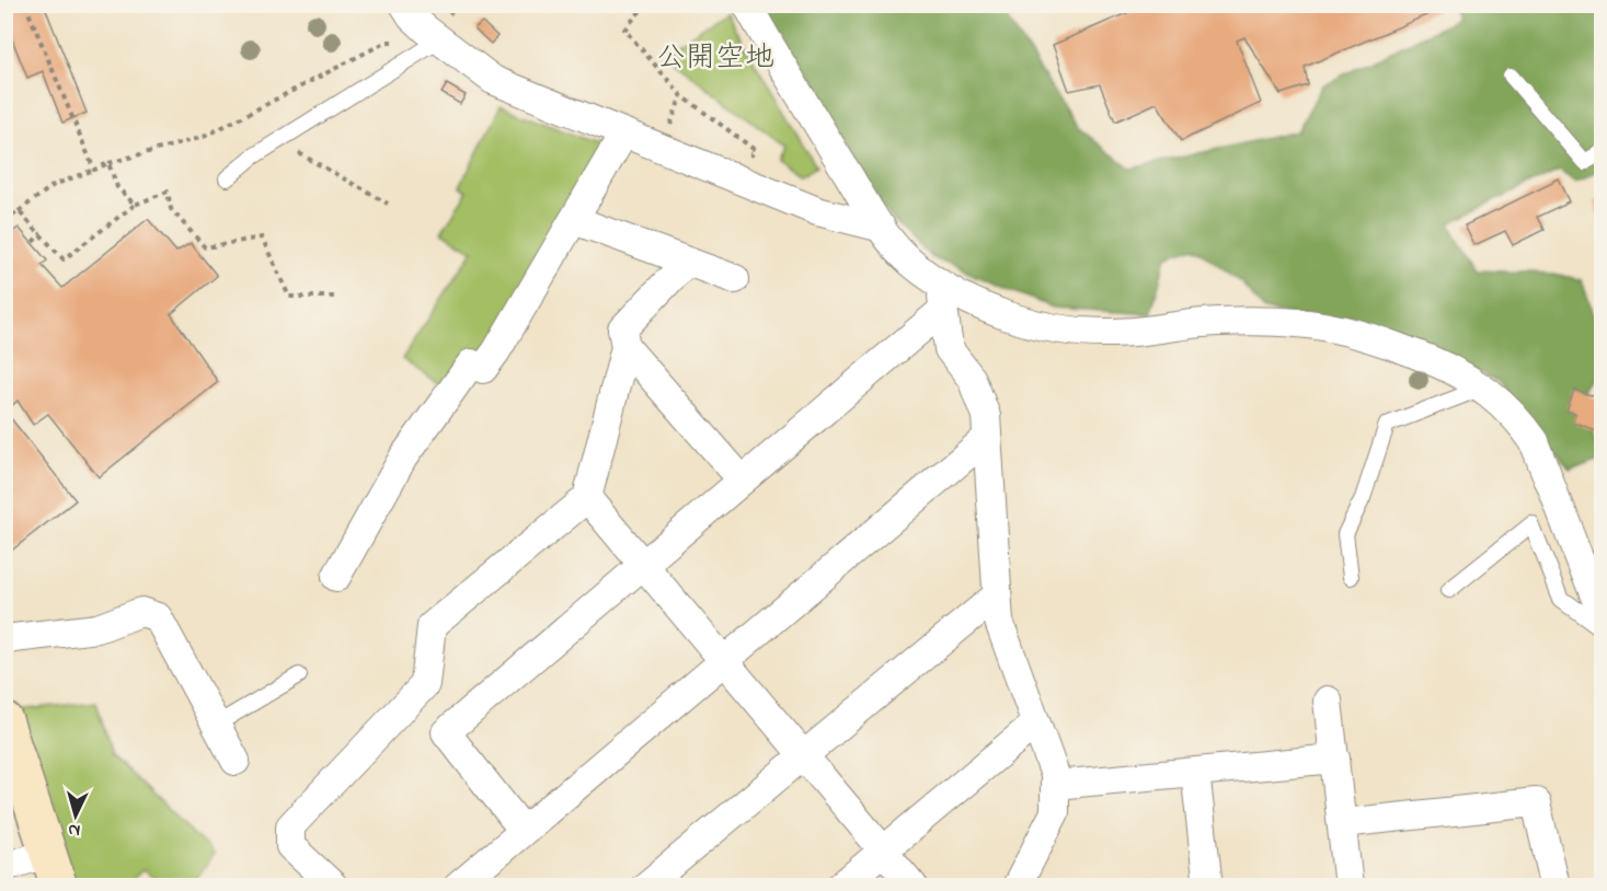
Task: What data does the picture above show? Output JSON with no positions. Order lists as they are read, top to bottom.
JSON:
{
  "parks": ["公開空地"],
  "north": "bottom"
}
